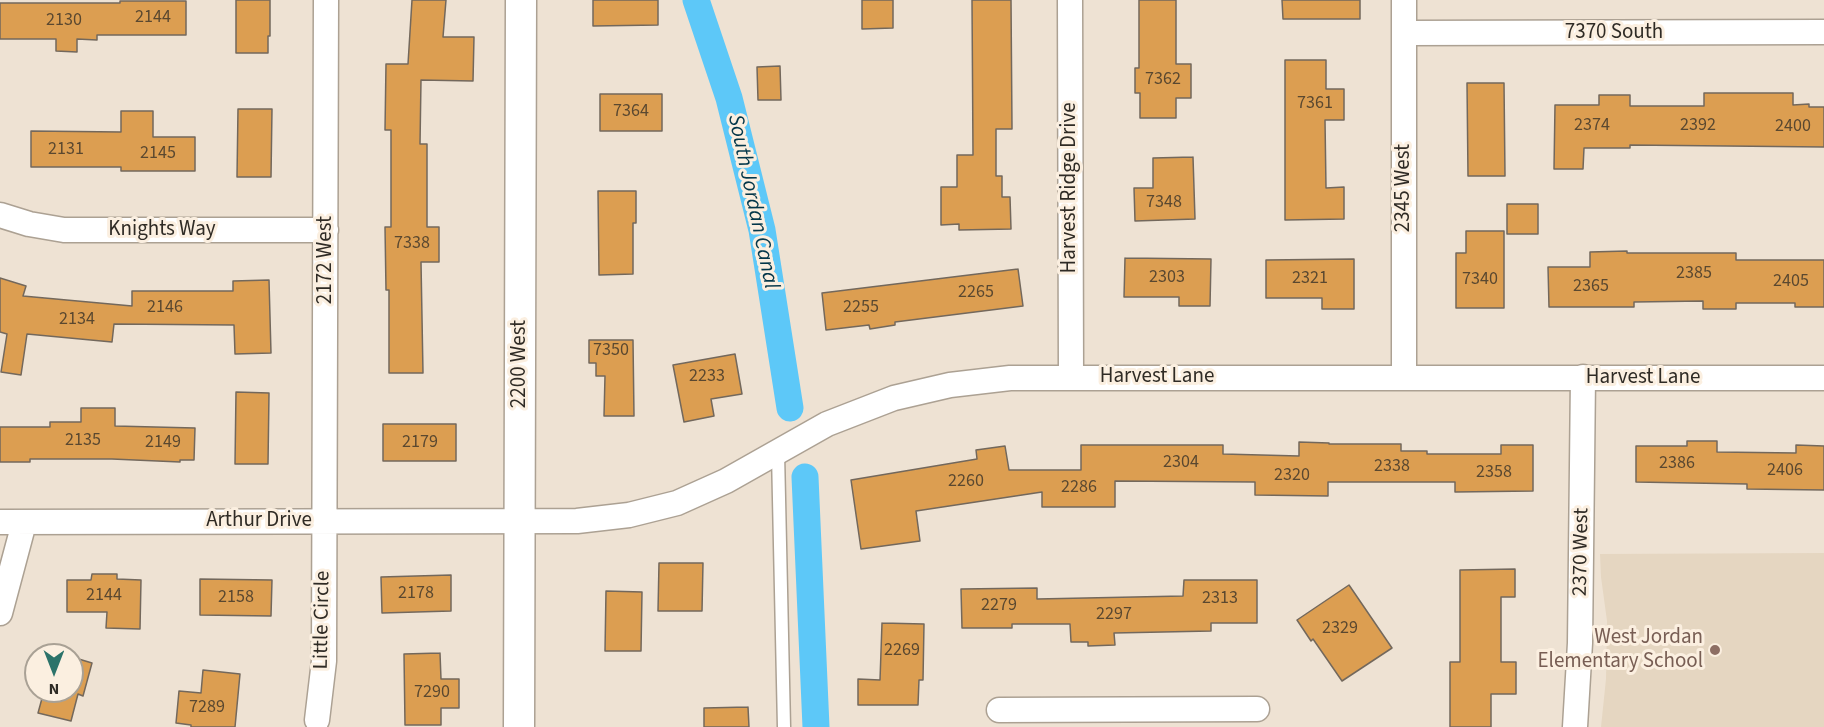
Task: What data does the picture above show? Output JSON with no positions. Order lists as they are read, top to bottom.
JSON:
{
  "streets": {
    "street": [
      "7370 South",
      "Harvest Ridge Drive",
      "2345 West",
      "Knights Way",
      "2172 West",
      "2200 West",
      "Harvest Lane",
      "Arthur Drive",
      "2370 West",
      "Little Circle"
    ]
  },
  "crossings": [
    ["7370 South", "2345 West"],
    ["Harvest Ridge Drive", "Harvest Lane"],
    ["2345 West", "Harvest Lane"],
    ["Knights Way", "2172 West"],
    ["2172 West", "Arthur Drive"],
    ["2172 West", "Little Circle"],
    ["2200 West", "Harvest Lane"],
    ["2200 West", "Arthur Drive"],
    ["Harvest Lane", "Arthur Drive"],
    ["Harvest Lane", "2370 West"],
    ["Arthur Drive", "Little Circle"]
  ],
  "water": ["South Jordan Canal"],
  "places": ["West Jordan Elementary School"],
  "house_numbers": [
    "2144",
    "2130",
    "7362",
    "7361",
    "7364",
    "2374",
    "2392",
    "2400",
    "2131",
    "2145",
    "7348",
    "7338",
    "2385",
    "2303",
    "2321",
    "7340",
    "2405",
    "2365",
    "2265",
    "2146",
    "2255",
    "2134",
    "7350",
    "2233",
    "2135",
    "2149",
    "2179",
    "2304",
    "2386",
    "2338",
    "2406",
    "2358",
    "2320",
    "2260",
    "2286",
    "2178",
    "2144",
    "2158",
    "2313",
    "2279",
    "2297",
    "2329",
    "2269",
    "7290",
    "7289"
  ],
  "north": "bottom"
}
